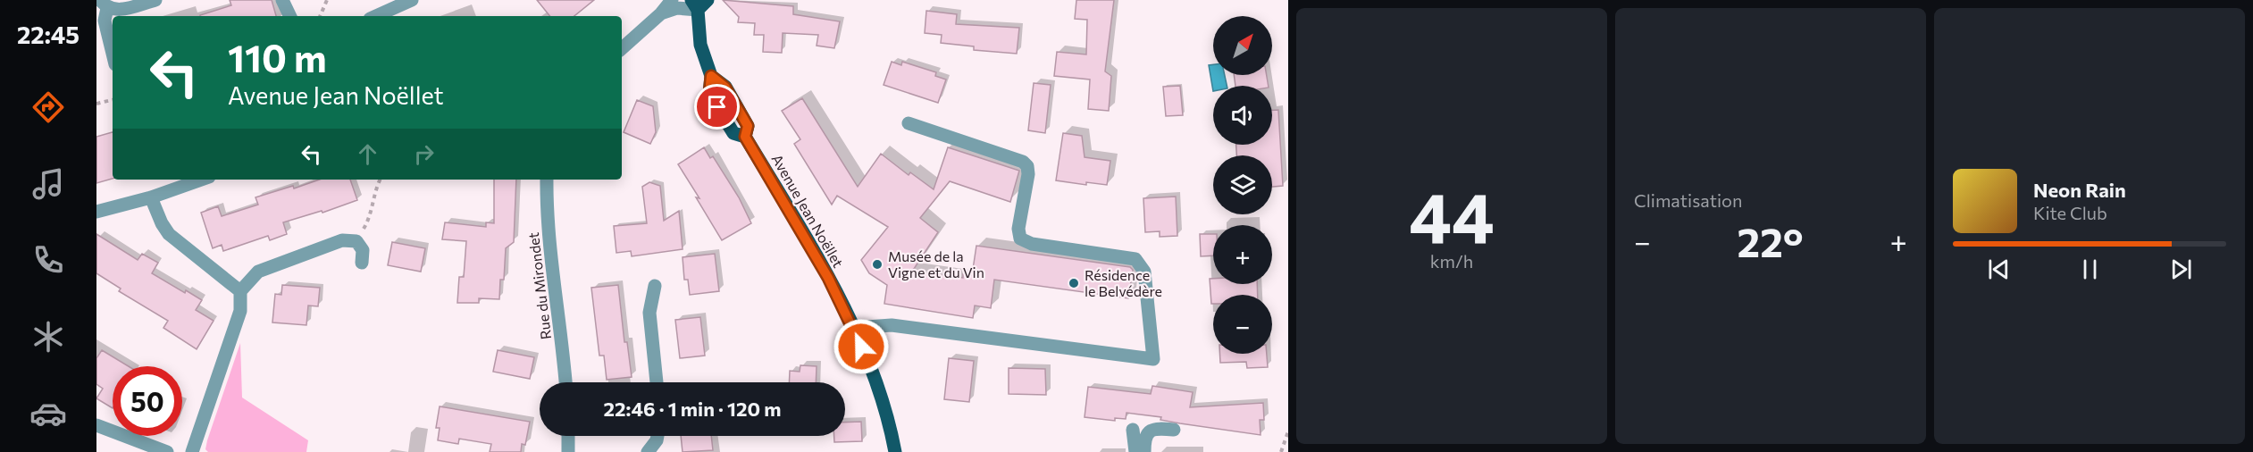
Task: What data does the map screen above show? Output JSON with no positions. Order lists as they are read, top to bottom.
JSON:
{
  "streets": {
    "main road": ["Avenue Jean Noëllet"],
    "street": ["Rue du Mirondet"]
  },
  "places": ["Musée de la Vigne et du Vin", "Résidence le Belvédère"],
  "north": "top right",
  "page": {
    "tabs": "22:45",
    "tile": [
      ["44", "km/h"],
      "Climatisation"
    ],
    "map_buttons": ["+", "−"],
    "turn": ["110 m", "Avenue Jean Noëllet"],
    "song": ["Neon Rain", "Kite Club"],
    "heat": ["−", "22°", "+"],
    "limit": "50",
    "trip": "22:46 · 1 min · 120 m"
  }
}
